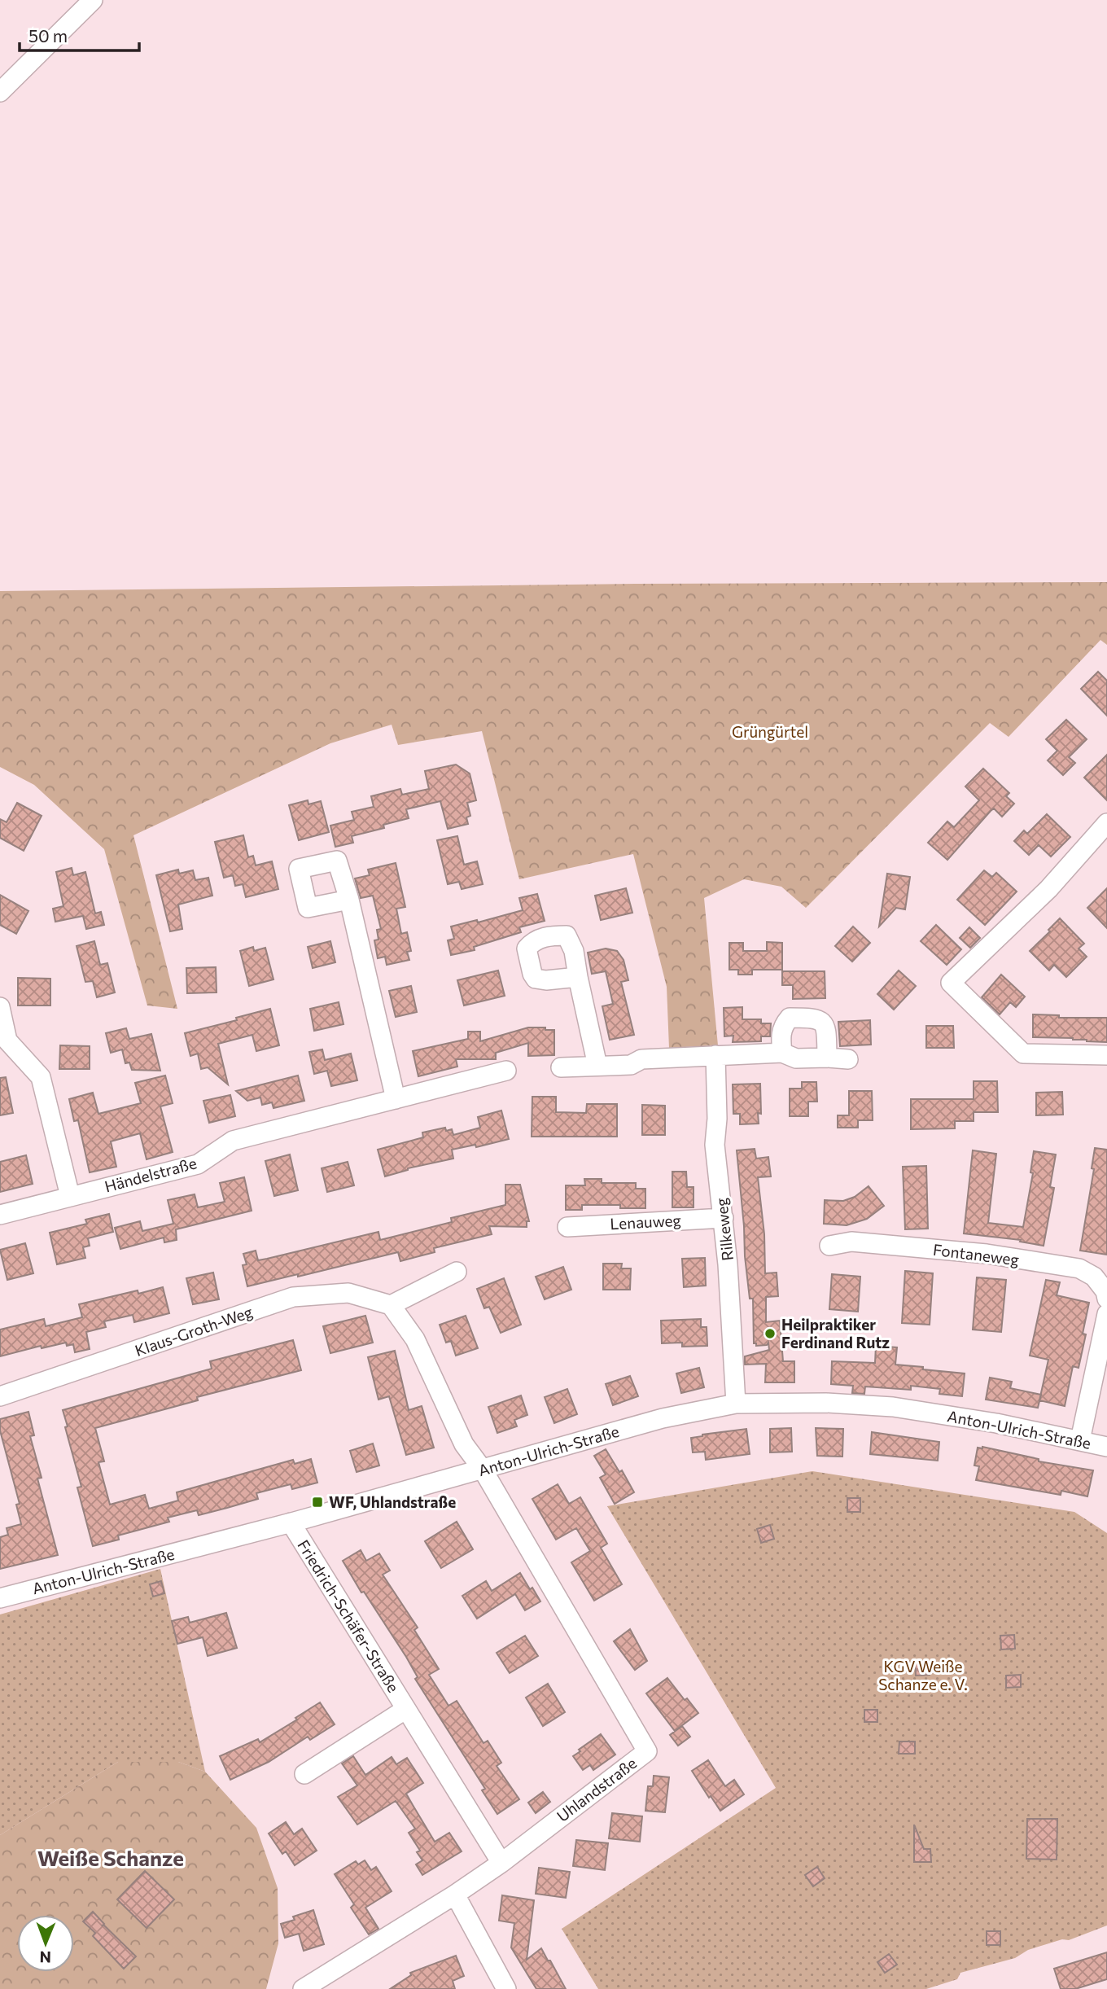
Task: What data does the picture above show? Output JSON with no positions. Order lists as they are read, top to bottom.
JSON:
{
  "streets": {
    "street": [
      "Händelstraße",
      "Lenauweg",
      "Rilkeweg",
      "Fontaneweg",
      "Klaus-Groth-Weg",
      "Anton-Ulrich-Straße",
      "Friedrich-Schäfer-Straße",
      "Uhlandstraße"
    ]
  },
  "crossings": [
    ["Lenauweg", "Rilkeweg"],
    ["Rilkeweg", "Anton-Ulrich-Straße"],
    ["Anton-Ulrich-Straße", "Friedrich-Schäfer-Straße"],
    ["Anton-Ulrich-Straße", "Uhlandstraße"],
    ["Friedrich-Schäfer-Straße", "Uhlandstraße"]
  ],
  "districts": ["Weiße Schanze"],
  "parks": ["Grüngürtel", "KGV Weiße Schanze e. V."],
  "places": {
    "other": ["Heilpraktiker Ferdinand Rutz"],
    "transit": ["WF, Uhlandstraße"]
  },
  "scale_bar": "50 m",
  "north": "bottom"
}
